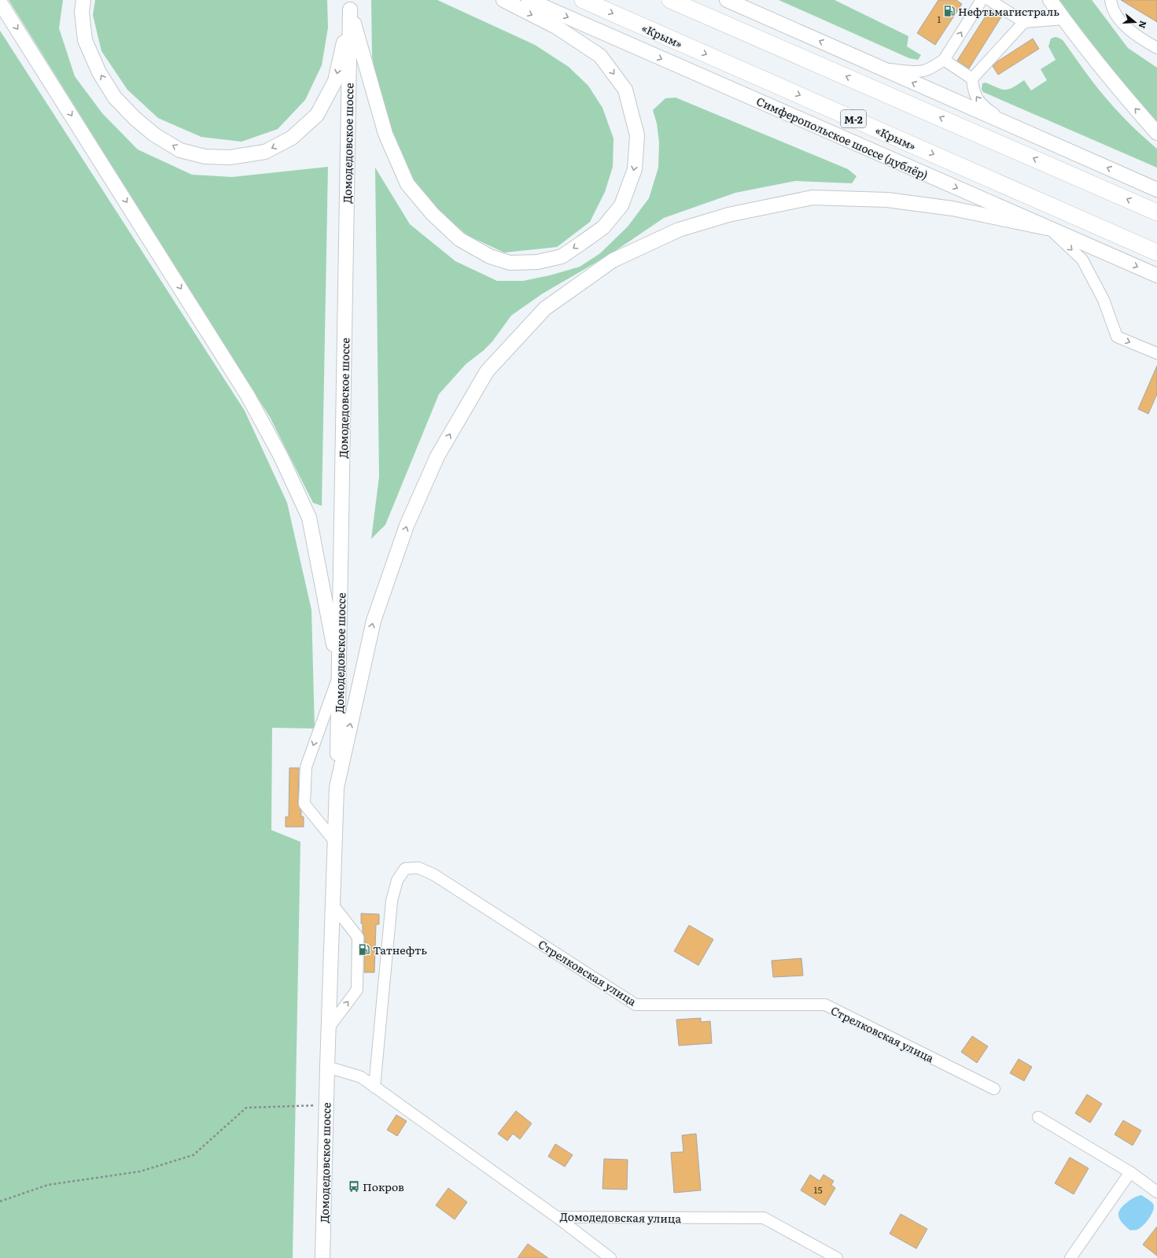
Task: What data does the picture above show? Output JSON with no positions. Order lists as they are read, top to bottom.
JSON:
{
  "streets": {
    "highway": ["«Крым»", "М-2"],
    "main road": ["Симферопольское шоссе (дублёр)", "Домодедовское шоссе"],
    "street": ["Стрелковская улица", "Домодедовская улица"]
  },
  "crossings": [
    ["Домодедовское шоссе", "Домодедовская улица"],
    ["Стрелковская улица", "Домодедовская улица"]
  ],
  "places": {
    "fuel station": ["Нефтьмагистраль", "Татнефть"],
    "bus stop": ["Покров"]
  },
  "house_numbers": ["1", "15"],
  "north": "right"
}
